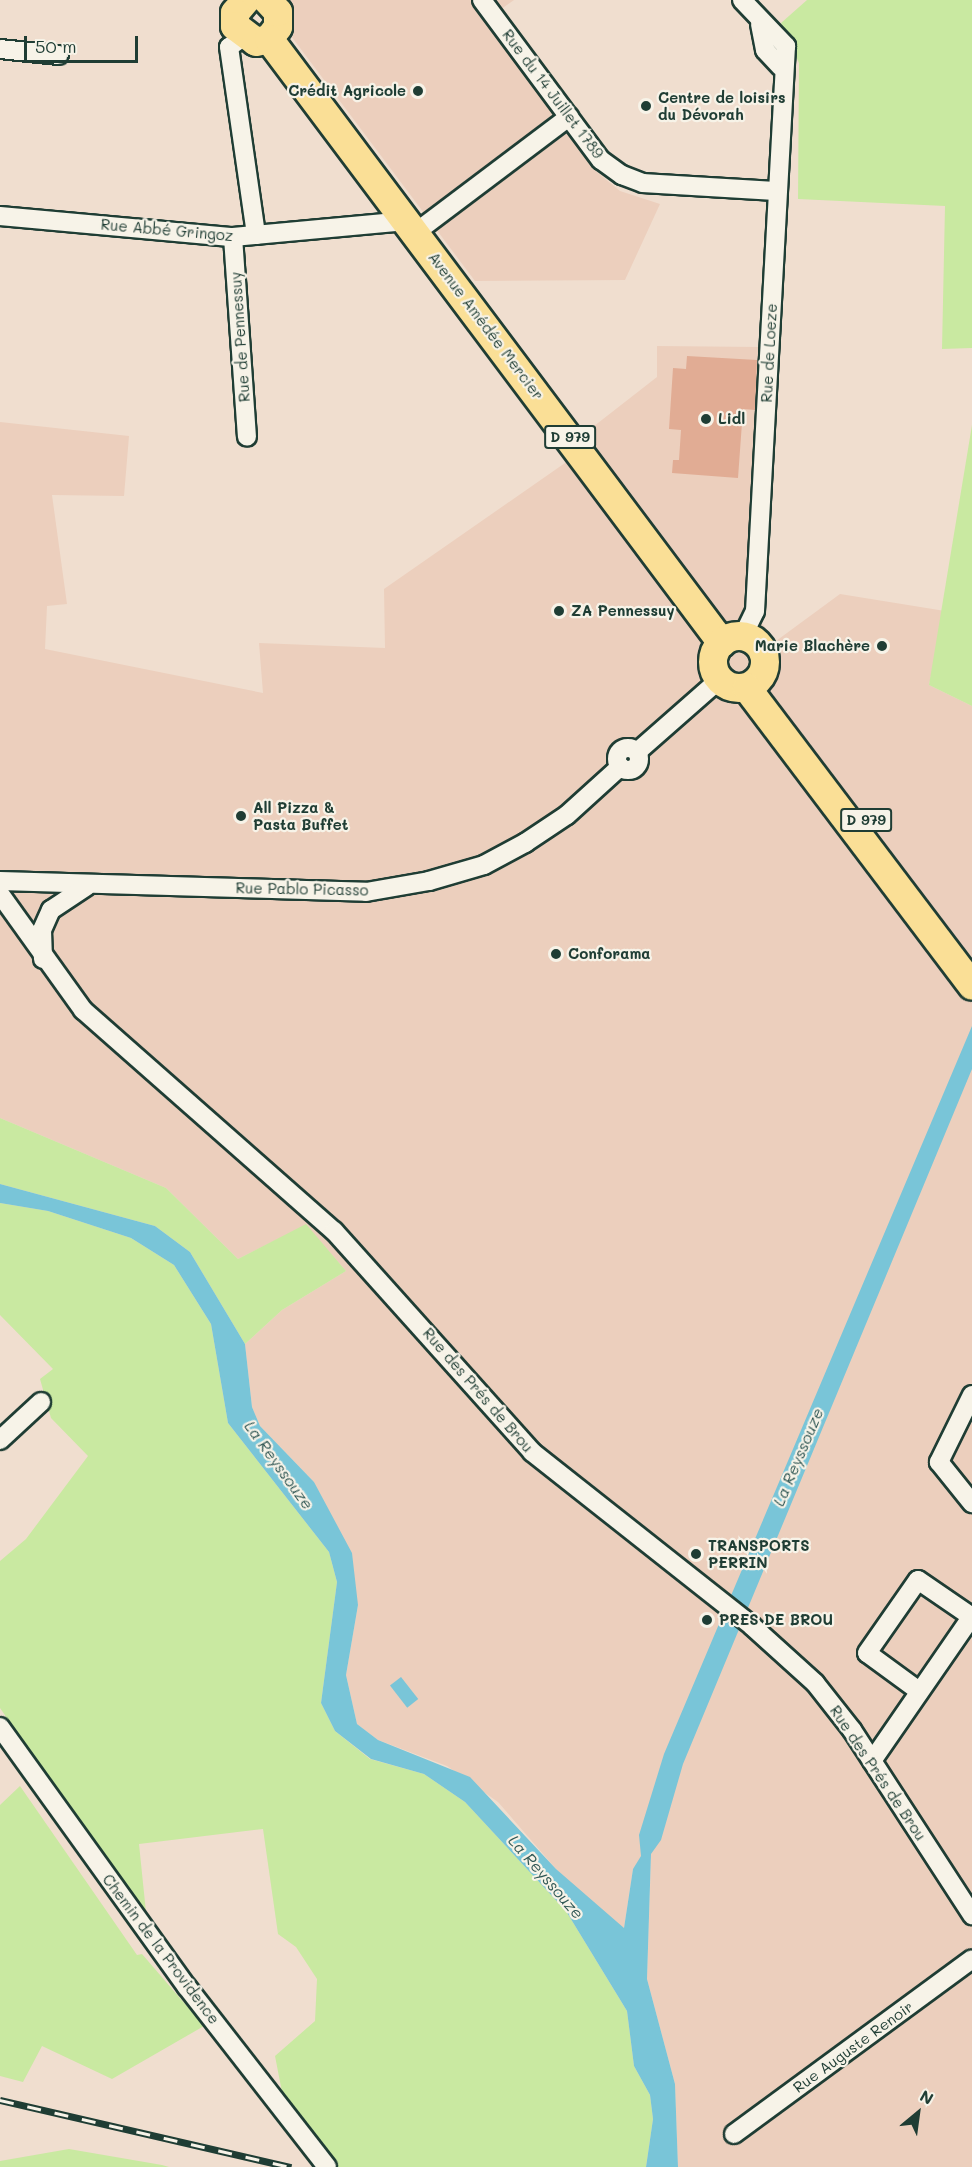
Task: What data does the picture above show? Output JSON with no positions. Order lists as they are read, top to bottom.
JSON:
{
  "streets": {
    "main road": ["Avenue Amédée Mercier", "D 979"],
    "street": [
      "Rue du 14 Juillet 1789",
      "Rue Abbé Gringoz",
      "Rue de Pennessuy",
      "Rue de Loeze",
      "Rue Pablo Picasso",
      "Rue des Prés de Brou",
      "Chemin de la Providence",
      "Rue Auguste Renoir"
    ]
  },
  "crossings": [
    ["Rue du 14 Juillet 1789", "Rue de Loeze"],
    ["Rue Abbé Gringoz", "Avenue Amédée Mercier"],
    ["Rue Abbé Gringoz", "Rue de Pennessuy"],
    ["Avenue Amédée Mercier", "Rue de Loeze"],
    ["Avenue Amédée Mercier", "D 979"]
  ],
  "water": ["La Reyssouze"],
  "places": [
    "Crédit Agricole",
    "Centre de loisirs du Dévorah",
    "Lidl",
    "ZA Pennessuy",
    "Marie Blachère",
    "All Pizza & Pasta Buffet",
    "Conforama",
    "TRANSPORTS PERRIN",
    "PRES DE BROU"
  ],
  "scale_bar": "50 m",
  "north": "top right"
}
